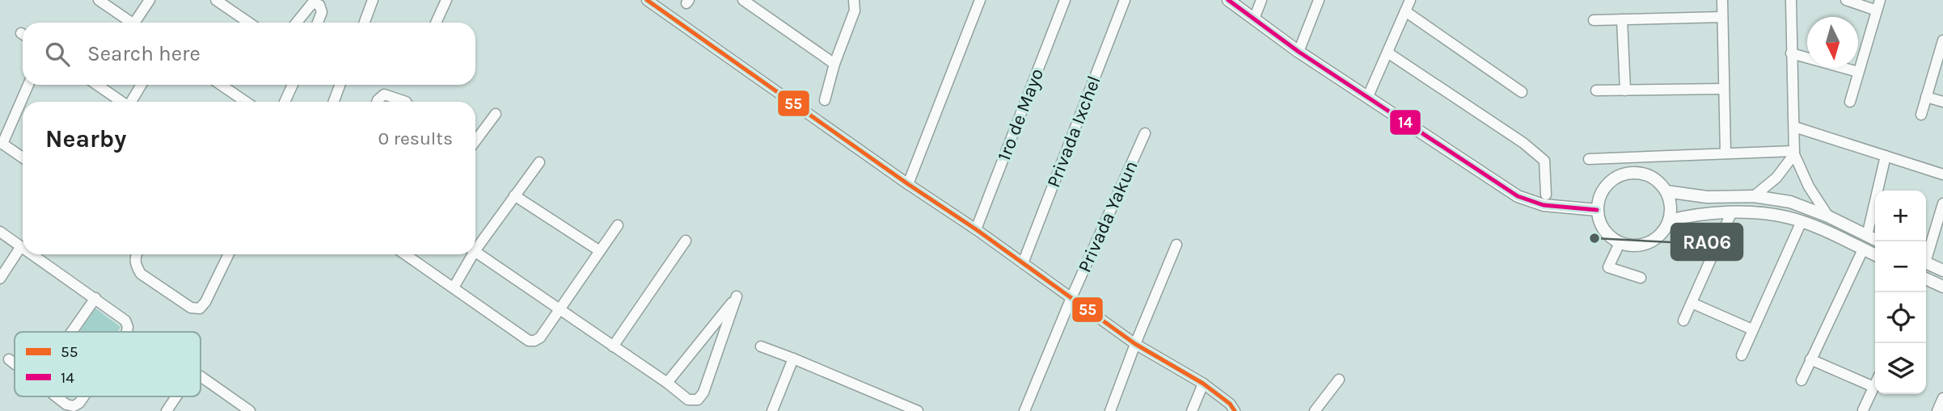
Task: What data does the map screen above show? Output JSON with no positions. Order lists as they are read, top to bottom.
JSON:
{
  "streets": {
    "street": ["1ro de Mayo", "Privada Ixchel", "Privada Yakun"]
  },
  "places": ["RA06"],
  "lines": ["transit line 55", "transit line 14"],
  "legend": ["55", "14"],
  "north": "bottom",
  "page": {
    "search": "Search here",
    "heading": ["Nearby", "0 results"],
    "map_buttons": ["+", "−"]
  }
}
